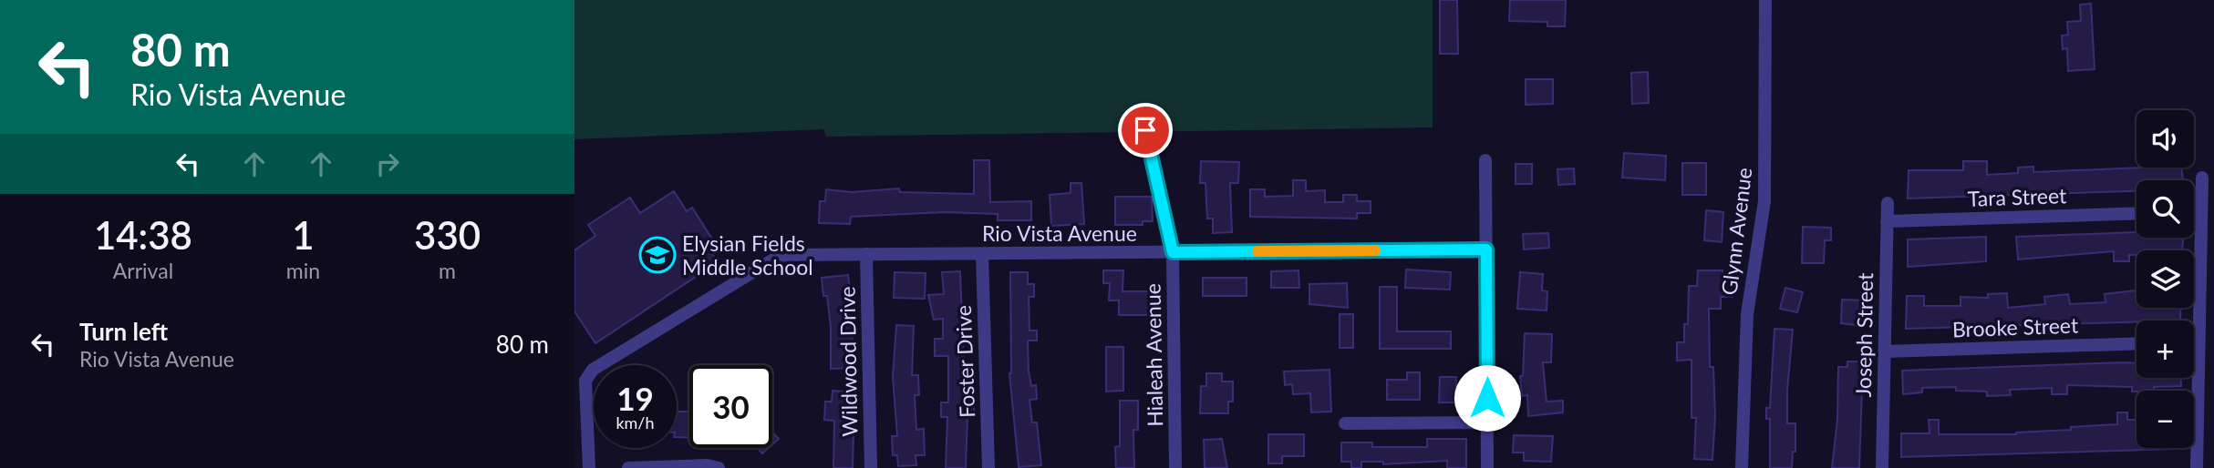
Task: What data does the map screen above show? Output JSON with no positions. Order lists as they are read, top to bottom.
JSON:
{
  "streets": {
    "street": [
      "Tara Street",
      "Glynn Avenue",
      "Rio Vista Avenue",
      "Brooke Street",
      "Joseph Street",
      "Hialeah Avenue",
      "Wildwood Drive",
      "Foster Drive"
    ]
  },
  "crossings": [
    ["Tara Street", "Joseph Street"],
    ["Rio Vista Avenue", "Hialeah Avenue"],
    ["Rio Vista Avenue", "Wildwood Drive"],
    ["Rio Vista Avenue", "Foster Drive"],
    ["Brooke Street", "Joseph Street"]
  ],
  "places": {
    "school or university": ["Elysian Fields Middle School"]
  },
  "page": {
    "turn": ["80 m", "Rio Vista Avenue"],
    "map_buttons": ["+", "−"],
    "eta": [
      "14:38",
      "Arrival",
      "1",
      "min",
      "330",
      "m"
    ],
    "list": [
      {
        "name": "Turn left",
        "note": "Rio Vista Avenue",
        "value": "80 m"
      }
    ],
    "speed": "19 km/h",
    "limit": "30"
  }
}
